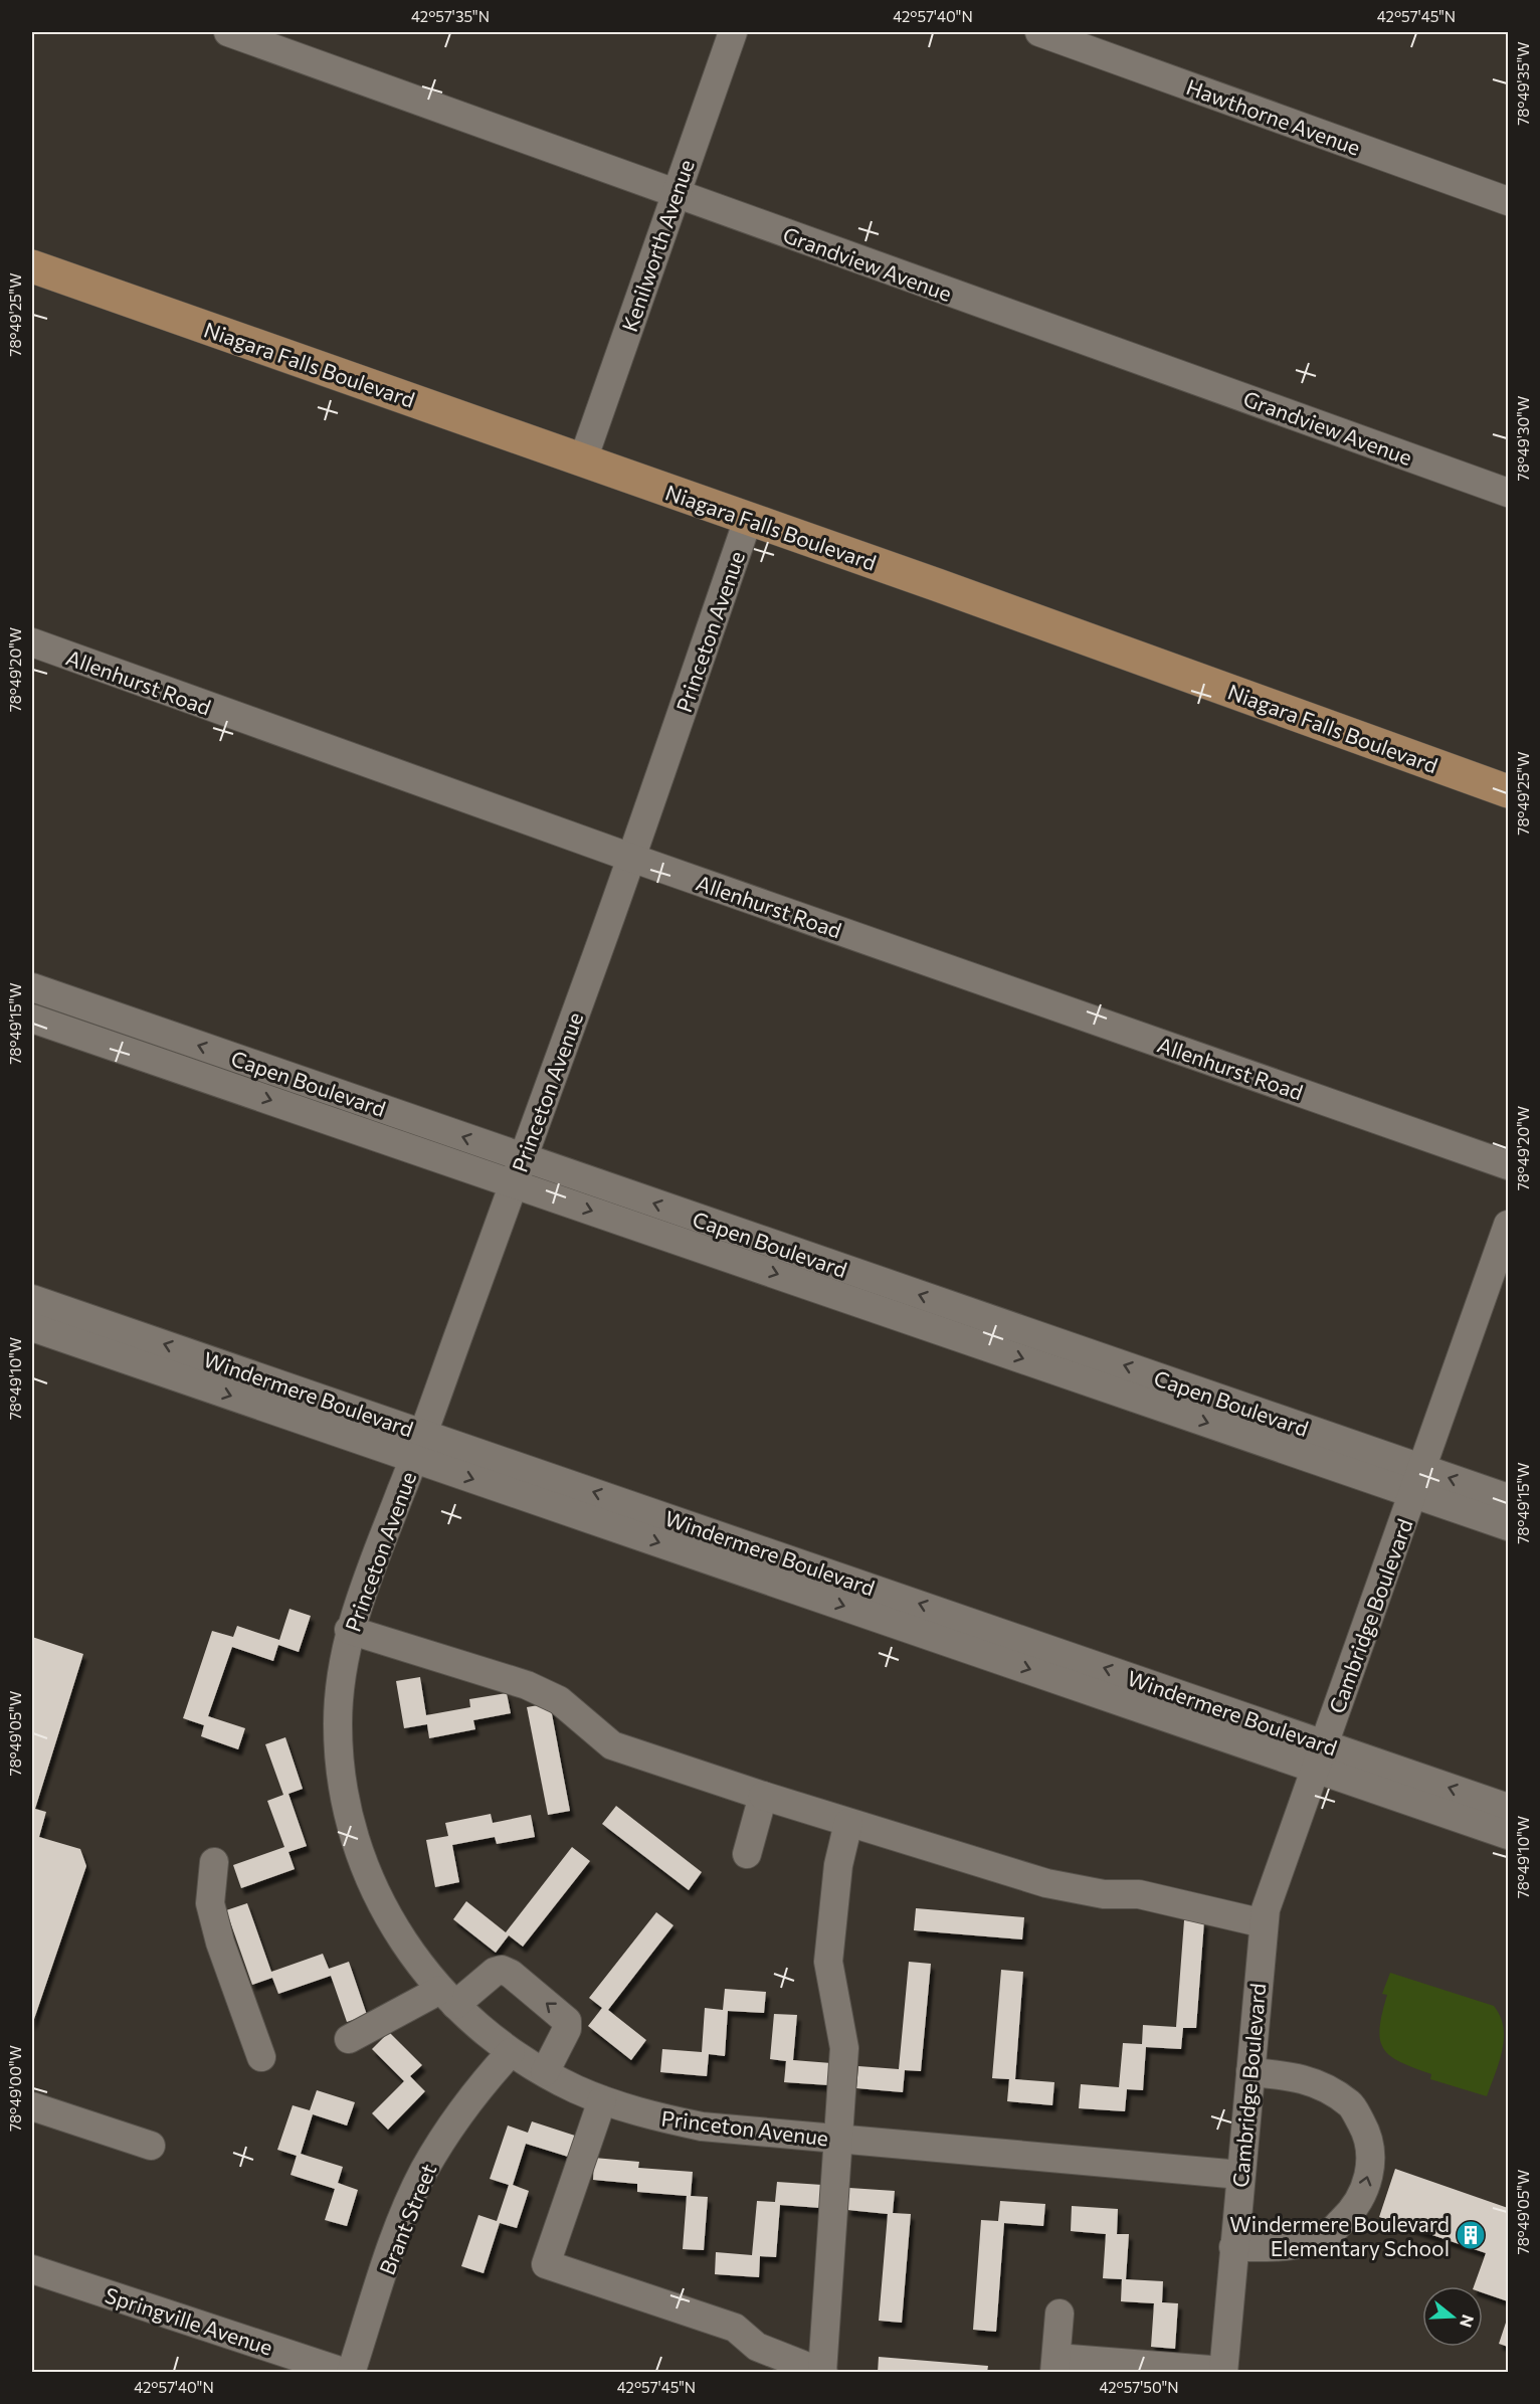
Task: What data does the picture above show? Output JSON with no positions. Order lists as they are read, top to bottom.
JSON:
{
  "streets": {
    "main road": ["Niagara Falls Boulevard"],
    "street": [
      "Hawthorne Avenue",
      "Kenilworth Avenue",
      "Grandview Avenue",
      "Princeton Avenue",
      "Allenhurst Road",
      "Capen Boulevard",
      "Windermere Boulevard",
      "Cambridge Boulevard",
      "Brant Street",
      "Springville Avenue"
    ]
  },
  "crossings": [
    ["Kenilworth Avenue", "Grandview Avenue"],
    ["Kenilworth Avenue", "Niagara Falls Boulevard"],
    ["Niagara Falls Boulevard", "Princeton Avenue"],
    ["Princeton Avenue", "Allenhurst Road"],
    ["Princeton Avenue", "Capen Boulevard"],
    ["Princeton Avenue", "Windermere Boulevard"],
    ["Princeton Avenue", "Cambridge Boulevard"],
    ["Princeton Avenue", "Brant Street"],
    ["Capen Boulevard", "Cambridge Boulevard"],
    ["Windermere Boulevard", "Cambridge Boulevard"]
  ],
  "places": {
    "building": ["Windermere Boulevard Elementary School"]
  },
  "north": "right",
  "coordinates": [
    "42°57'35\"N",
    "42°57'40\"N",
    "42°57'45\"N",
    "78°49'35\"W",
    "78°49'25\"W",
    "78°49'30\"W",
    "78°49'20\"W",
    "78°49'15\"W",
    "78°49'10\"W",
    "78°49'05\"W",
    "78°49'00\"W",
    "42°57'50\"N"
  ]
}
